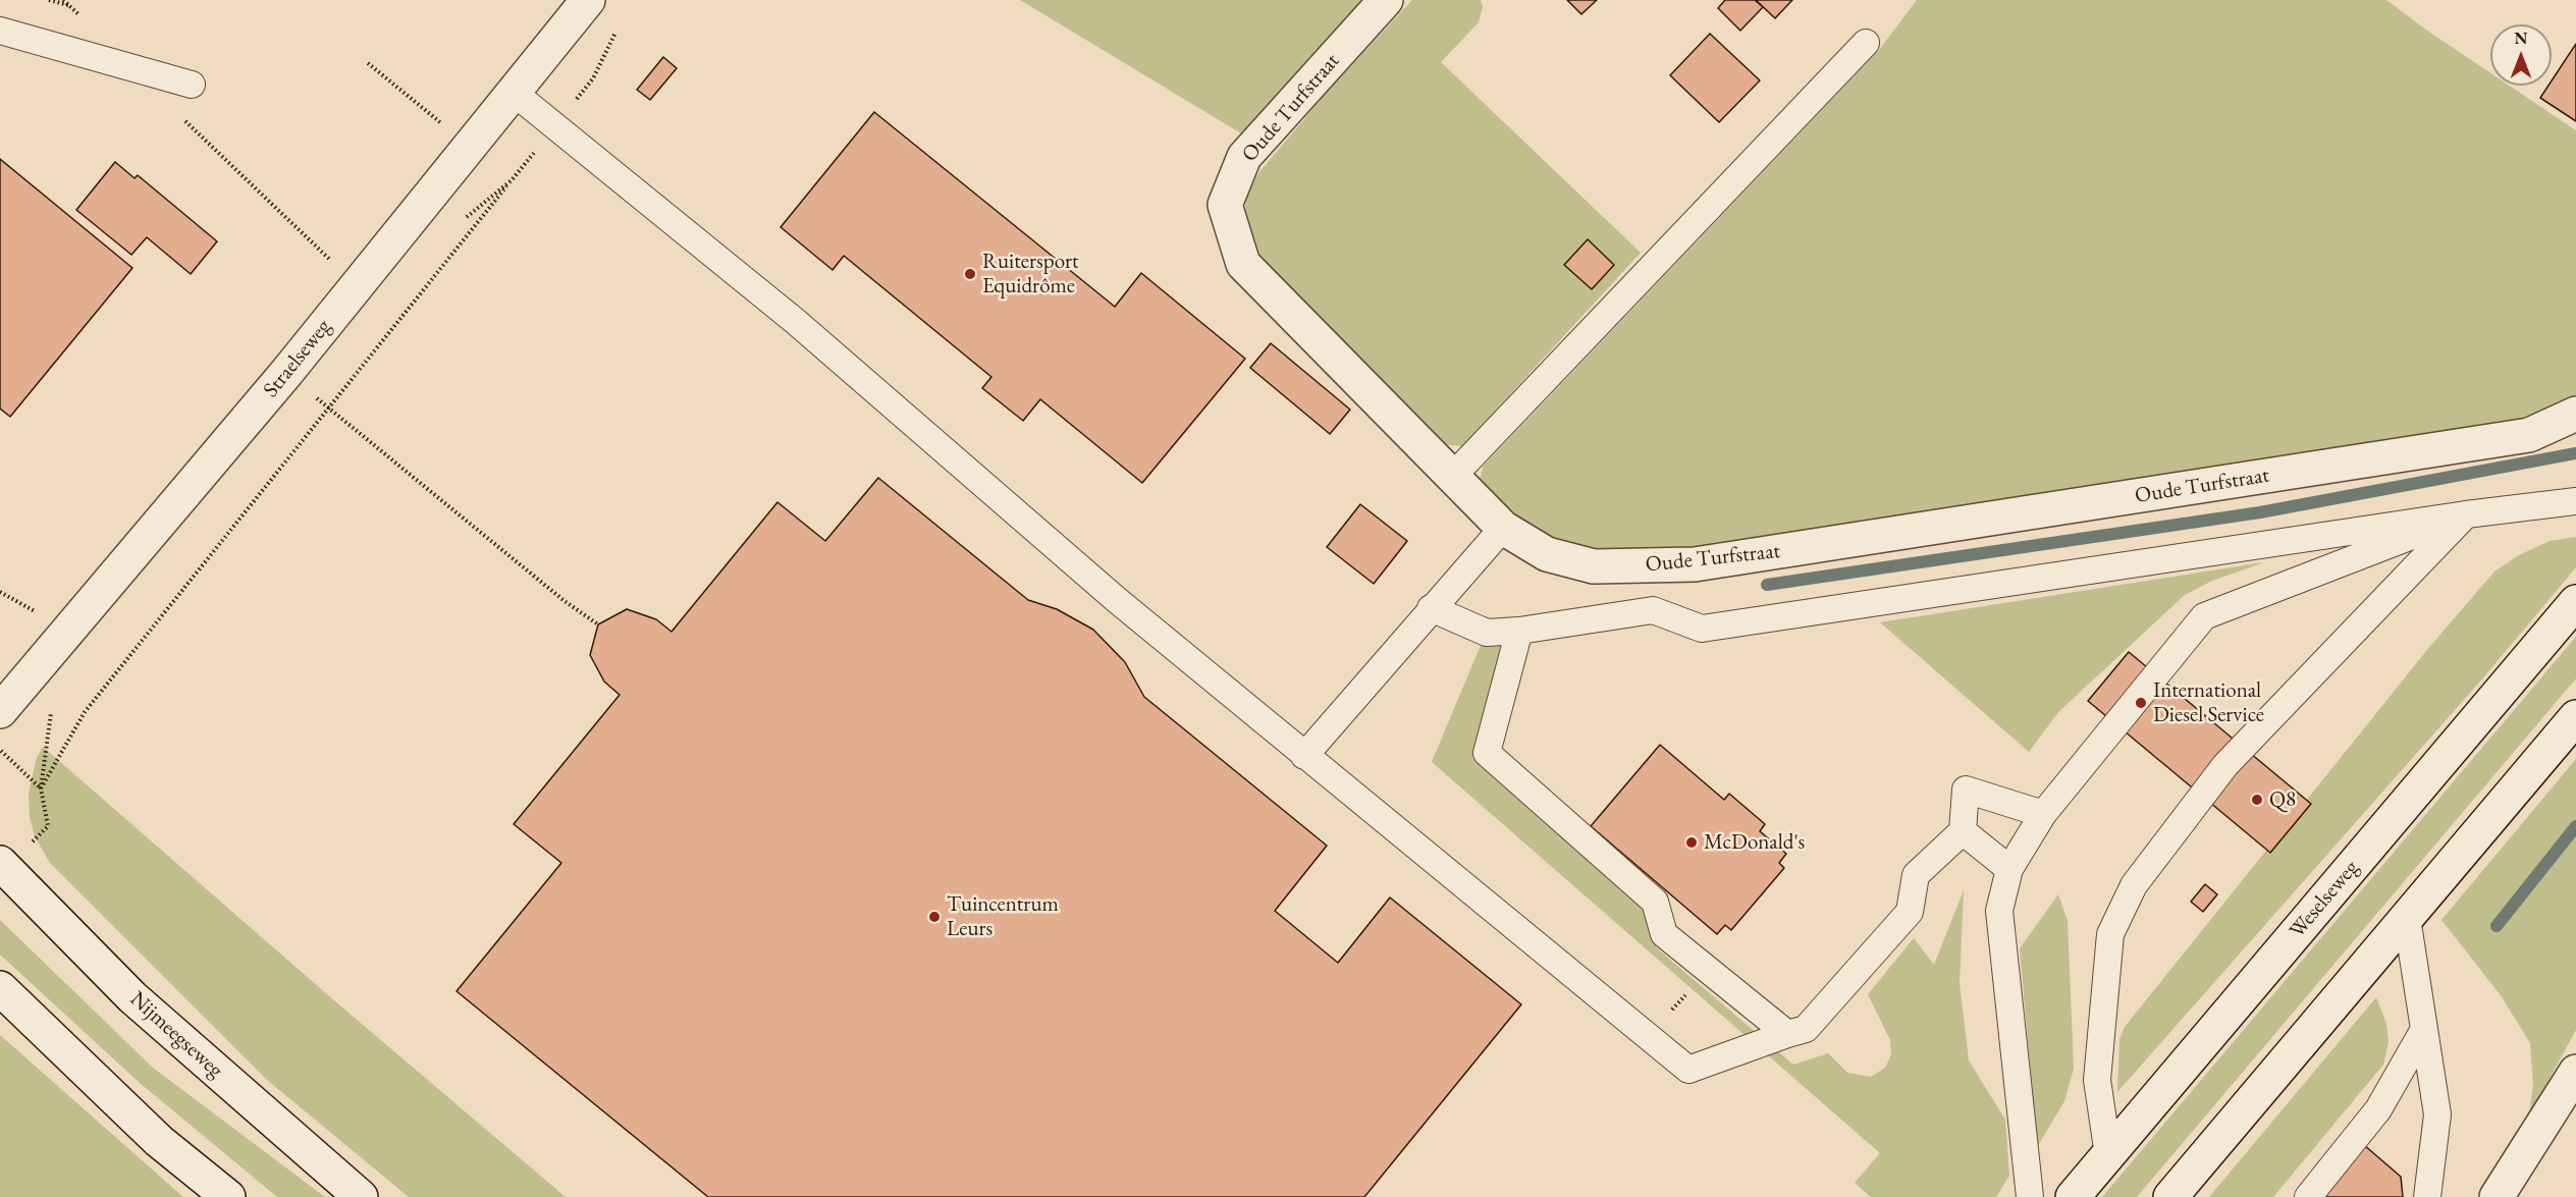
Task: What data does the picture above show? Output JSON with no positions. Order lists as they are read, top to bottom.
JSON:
{
  "streets": {
    "street": [
      "Oude Turfstraat",
      "Straelseweg",
      "Weselseweg",
      "Nijmeegseweg"
    ]
  },
  "places": [
    "Ruitersport Equidrôme",
    "International Diesel Service",
    "Q8",
    "McDonald's",
    "Tuincentrum Leurs"
  ],
  "north": "top"
}
